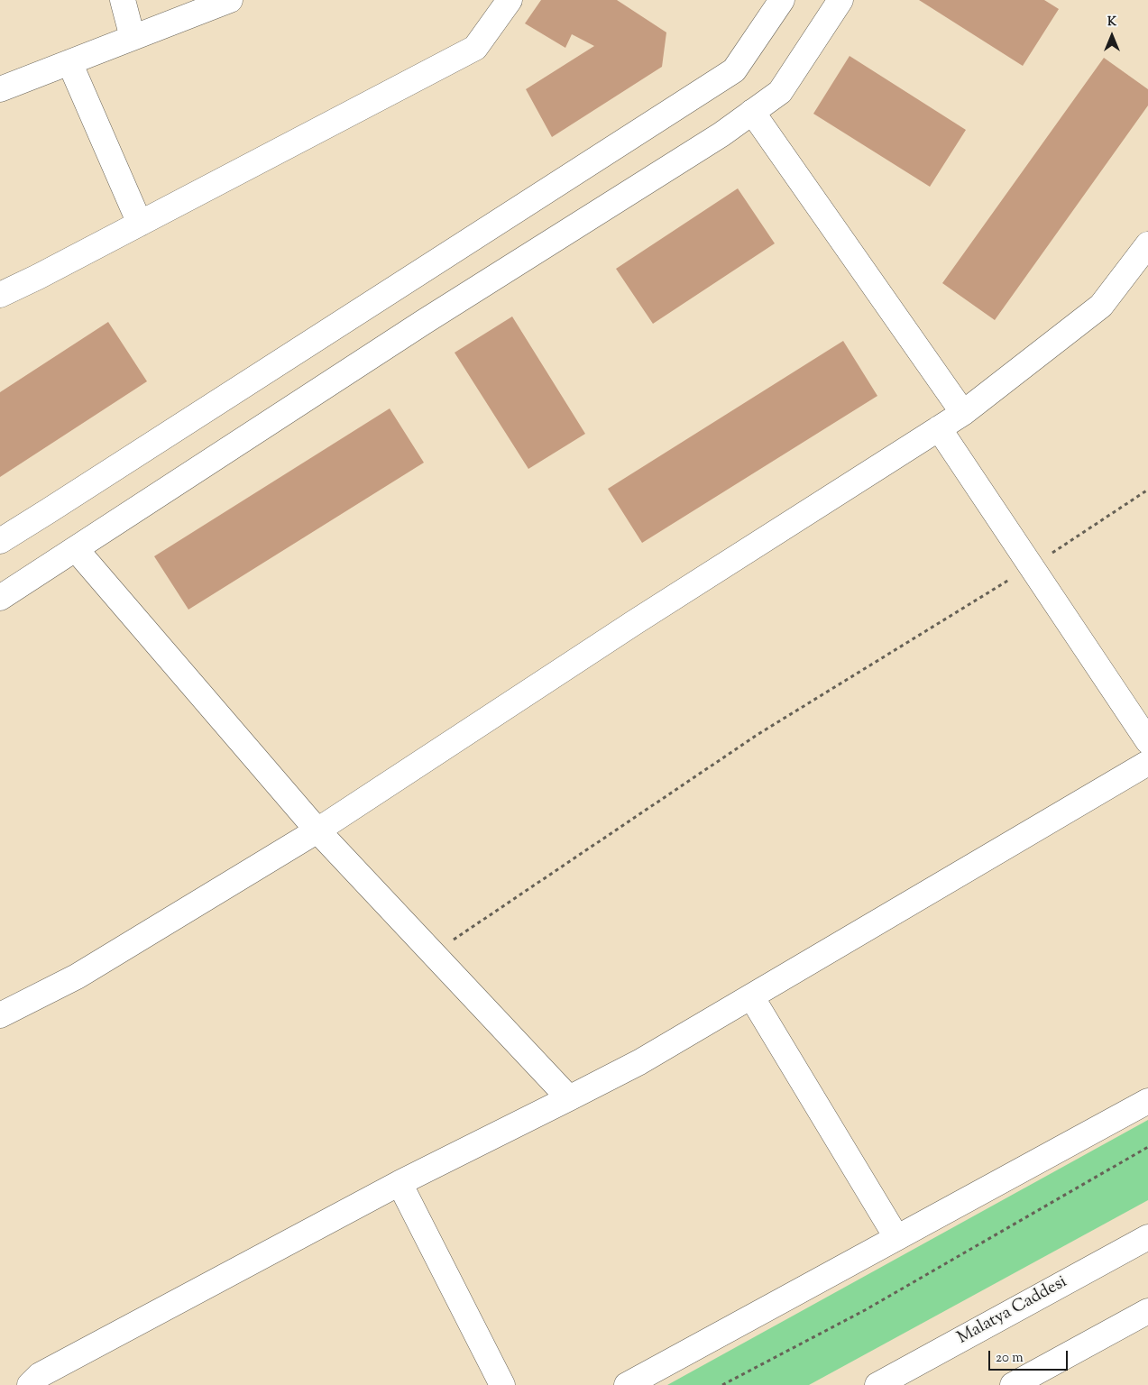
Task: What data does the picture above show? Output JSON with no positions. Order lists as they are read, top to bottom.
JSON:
{
  "streets": {
    "main road": ["Malatya Caddesi"]
  },
  "scale_bar": "20 m",
  "north": "top"
}
